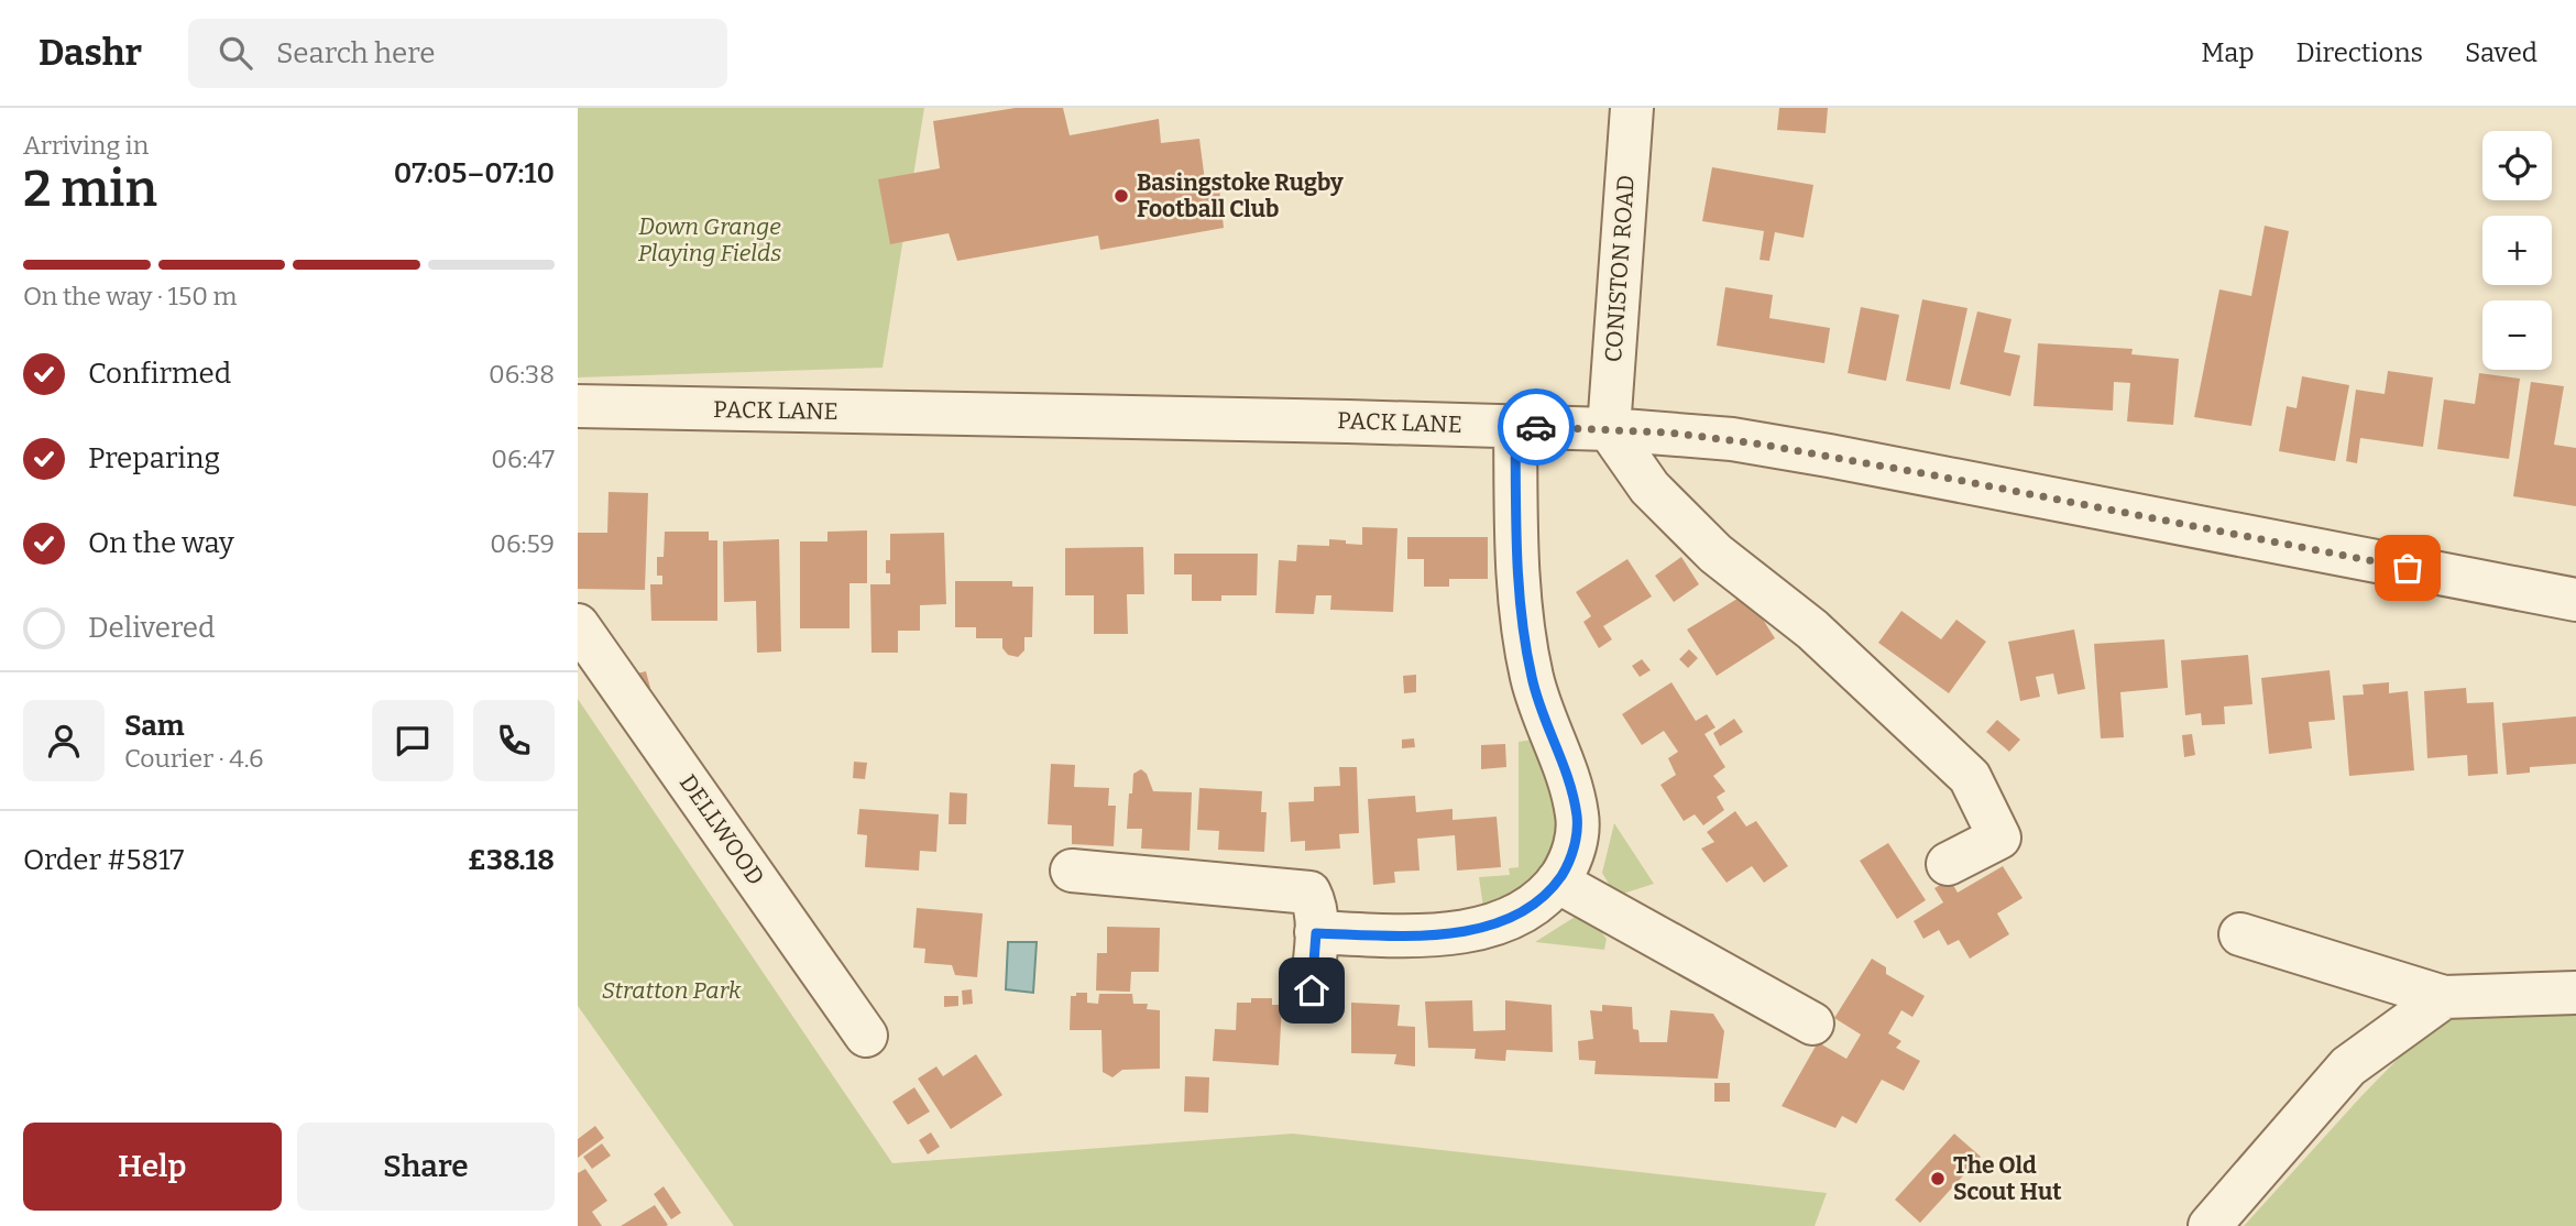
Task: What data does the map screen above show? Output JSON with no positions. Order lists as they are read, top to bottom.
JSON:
{
  "streets": {
    "street": ["CONISTON ROAD", "PACK LANE", "DELLWOOD"]
  },
  "crossings": [
    ["CONISTON ROAD", "PACK LANE"]
  ],
  "parks": ["Down Grange Playing Fields", "Stratton Park"],
  "places": ["Basingstoke Rugby Football Club", "The Old Scout Hut"],
  "page": {
    "header": "Dashr",
    "search": "Search here",
    "nav": ["Map", "Directions", "Saved"],
    "heading": ["2 min", "Arriving in", "07:05–07:10"],
    "panel": [
      "Sam",
      "Courier · 4.6",
      "Order #5817",
      "£38.18"
    ],
    "map_buttons": ["+", "−"],
    "bar": "On the way · 150 m",
    "list": [
      ["Confirmed", "06:38"],
      ["Preparing", "06:47"],
      ["On the way", "06:59"],
      "Delivered"
    ],
    "buttons": ["Help", "Share"]
  }
}
